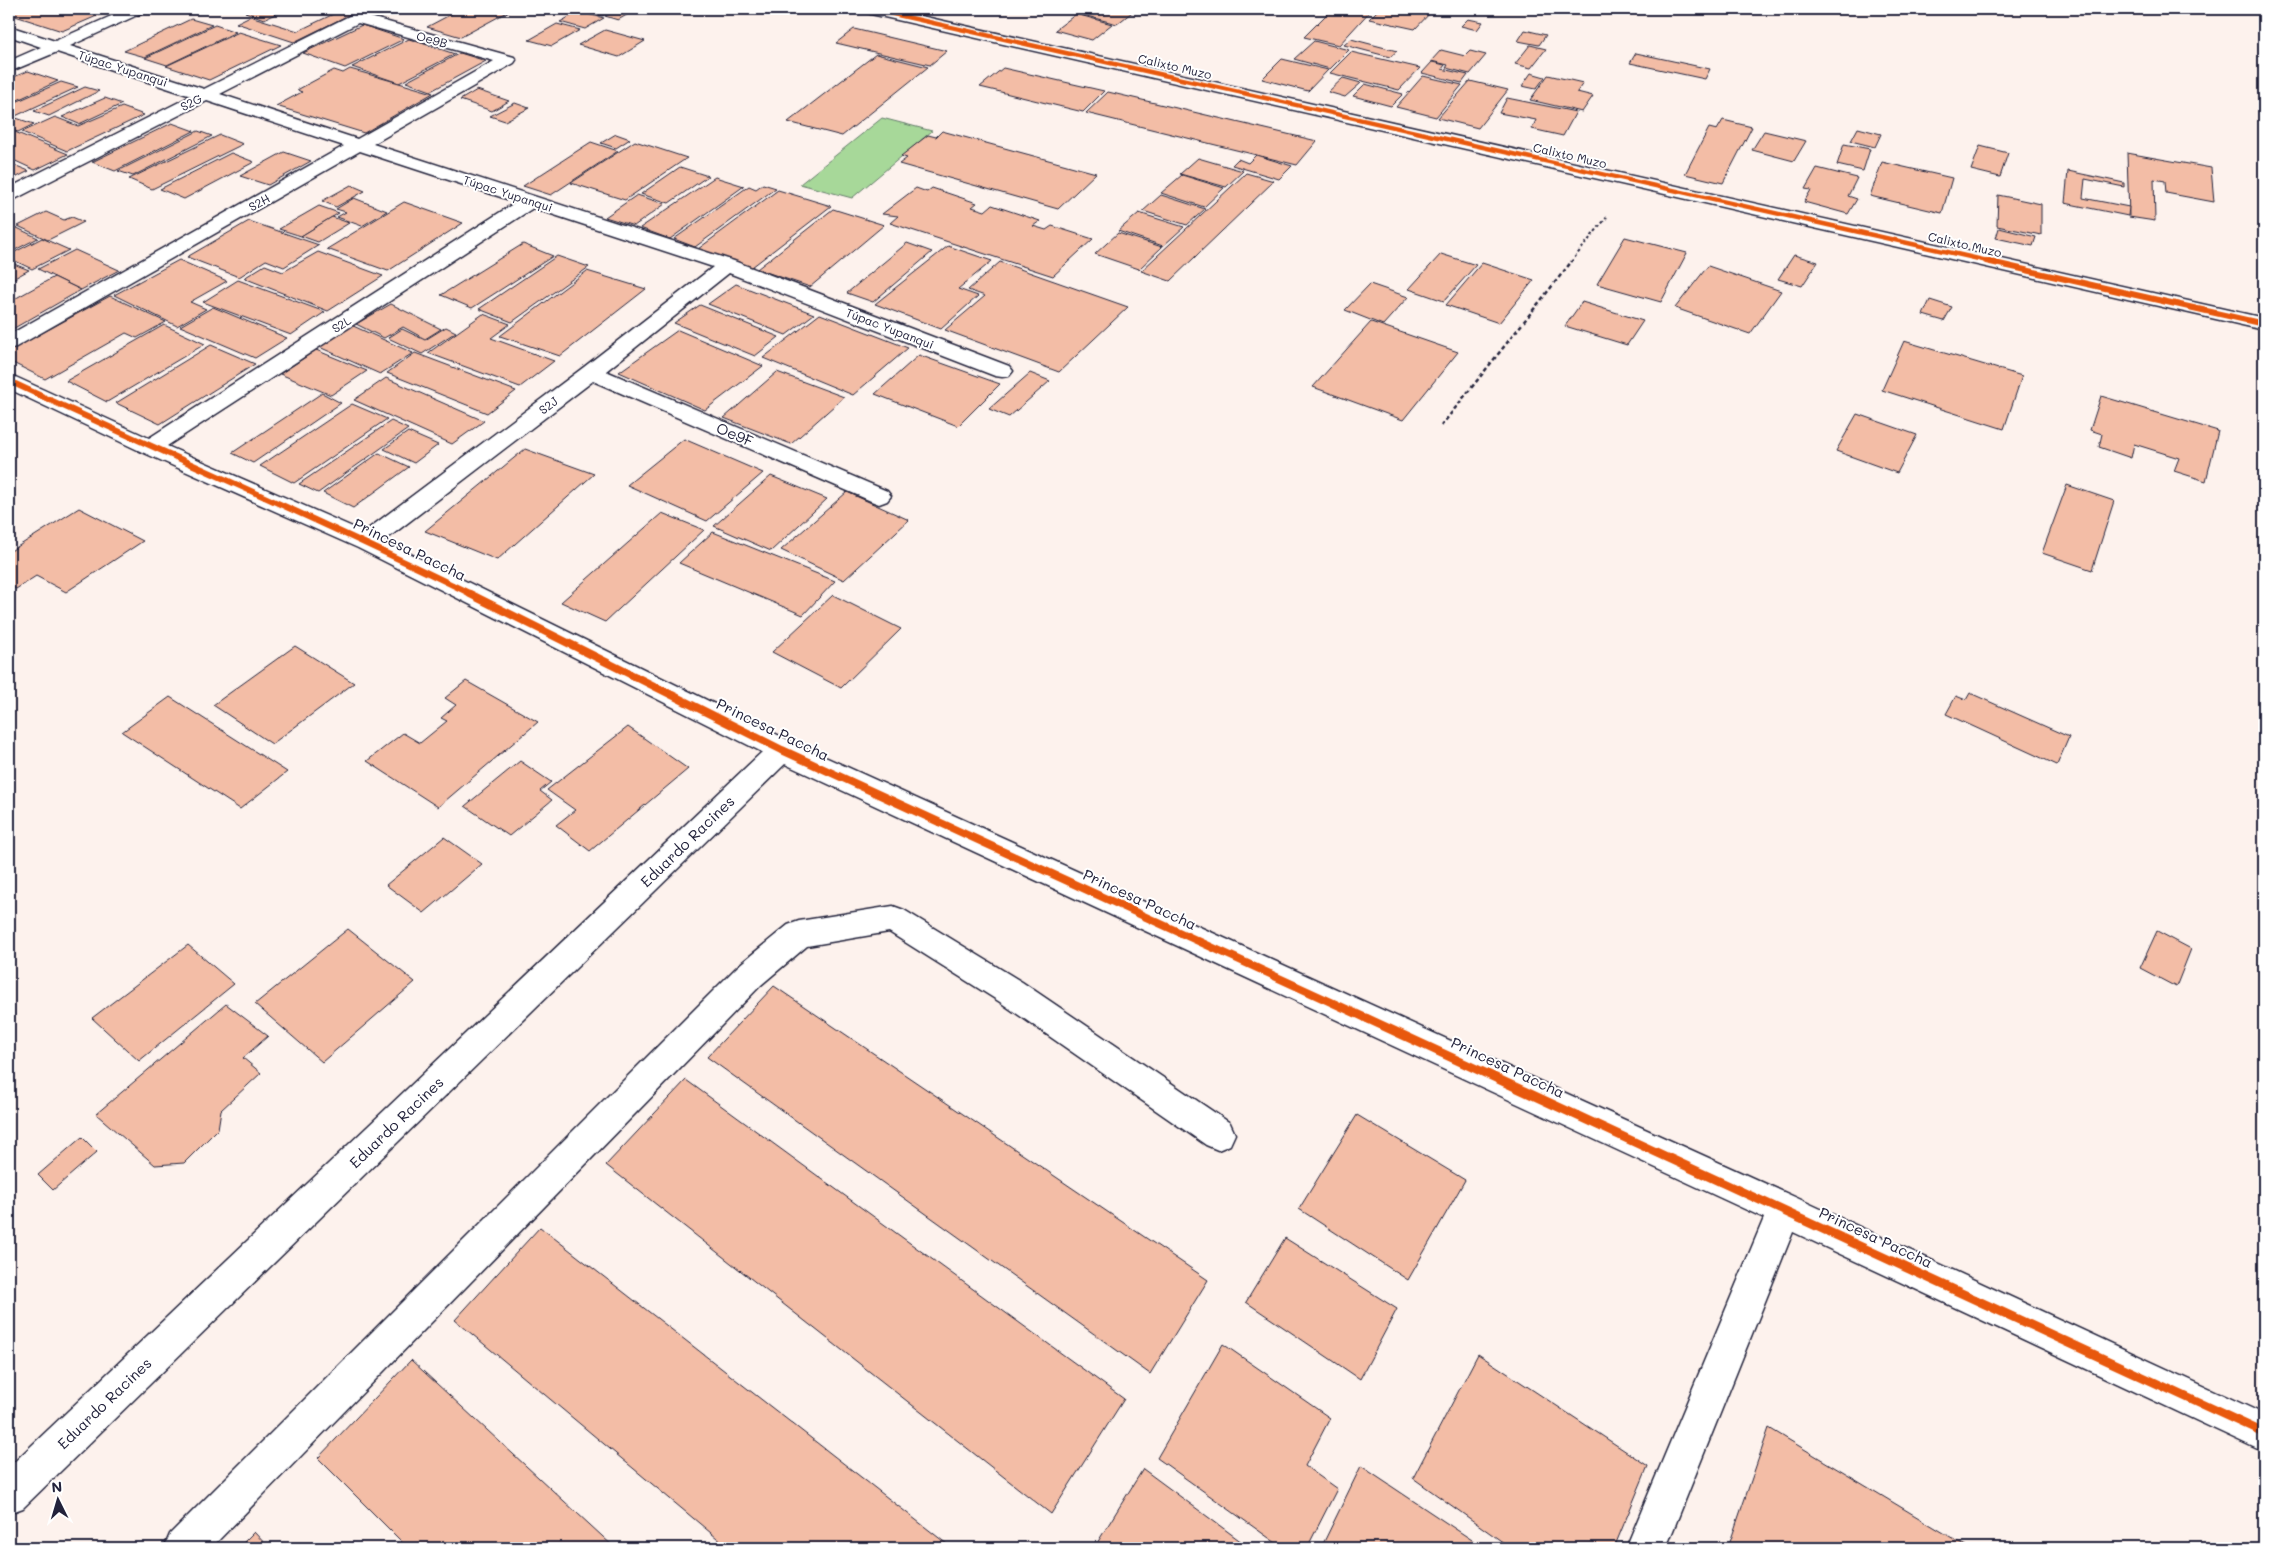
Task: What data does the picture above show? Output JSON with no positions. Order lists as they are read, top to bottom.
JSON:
{
  "streets": {
    "street": [
      "Oe9B",
      "Calixto Muzo",
      "Túpac Yupanqui",
      "S2G",
      "S2H",
      "S2L",
      "S2J",
      "Oe9F",
      "Princesa Paccha",
      "Eduardo Racines"
    ]
  },
  "crossings": [
    ["Oe9B", "S2G"],
    ["Oe9B", "S2H"],
    ["Túpac Yupanqui", "S2G"],
    ["Túpac Yupanqui", "S2H"],
    ["Túpac Yupanqui", "S2L"],
    ["Túpac Yupanqui", "S2J"],
    ["S2L", "Princesa Paccha"],
    ["S2J", "Oe9F"],
    ["S2J", "Princesa Paccha"],
    ["Princesa Paccha", "Eduardo Racines"]
  ],
  "north": "top"
}
